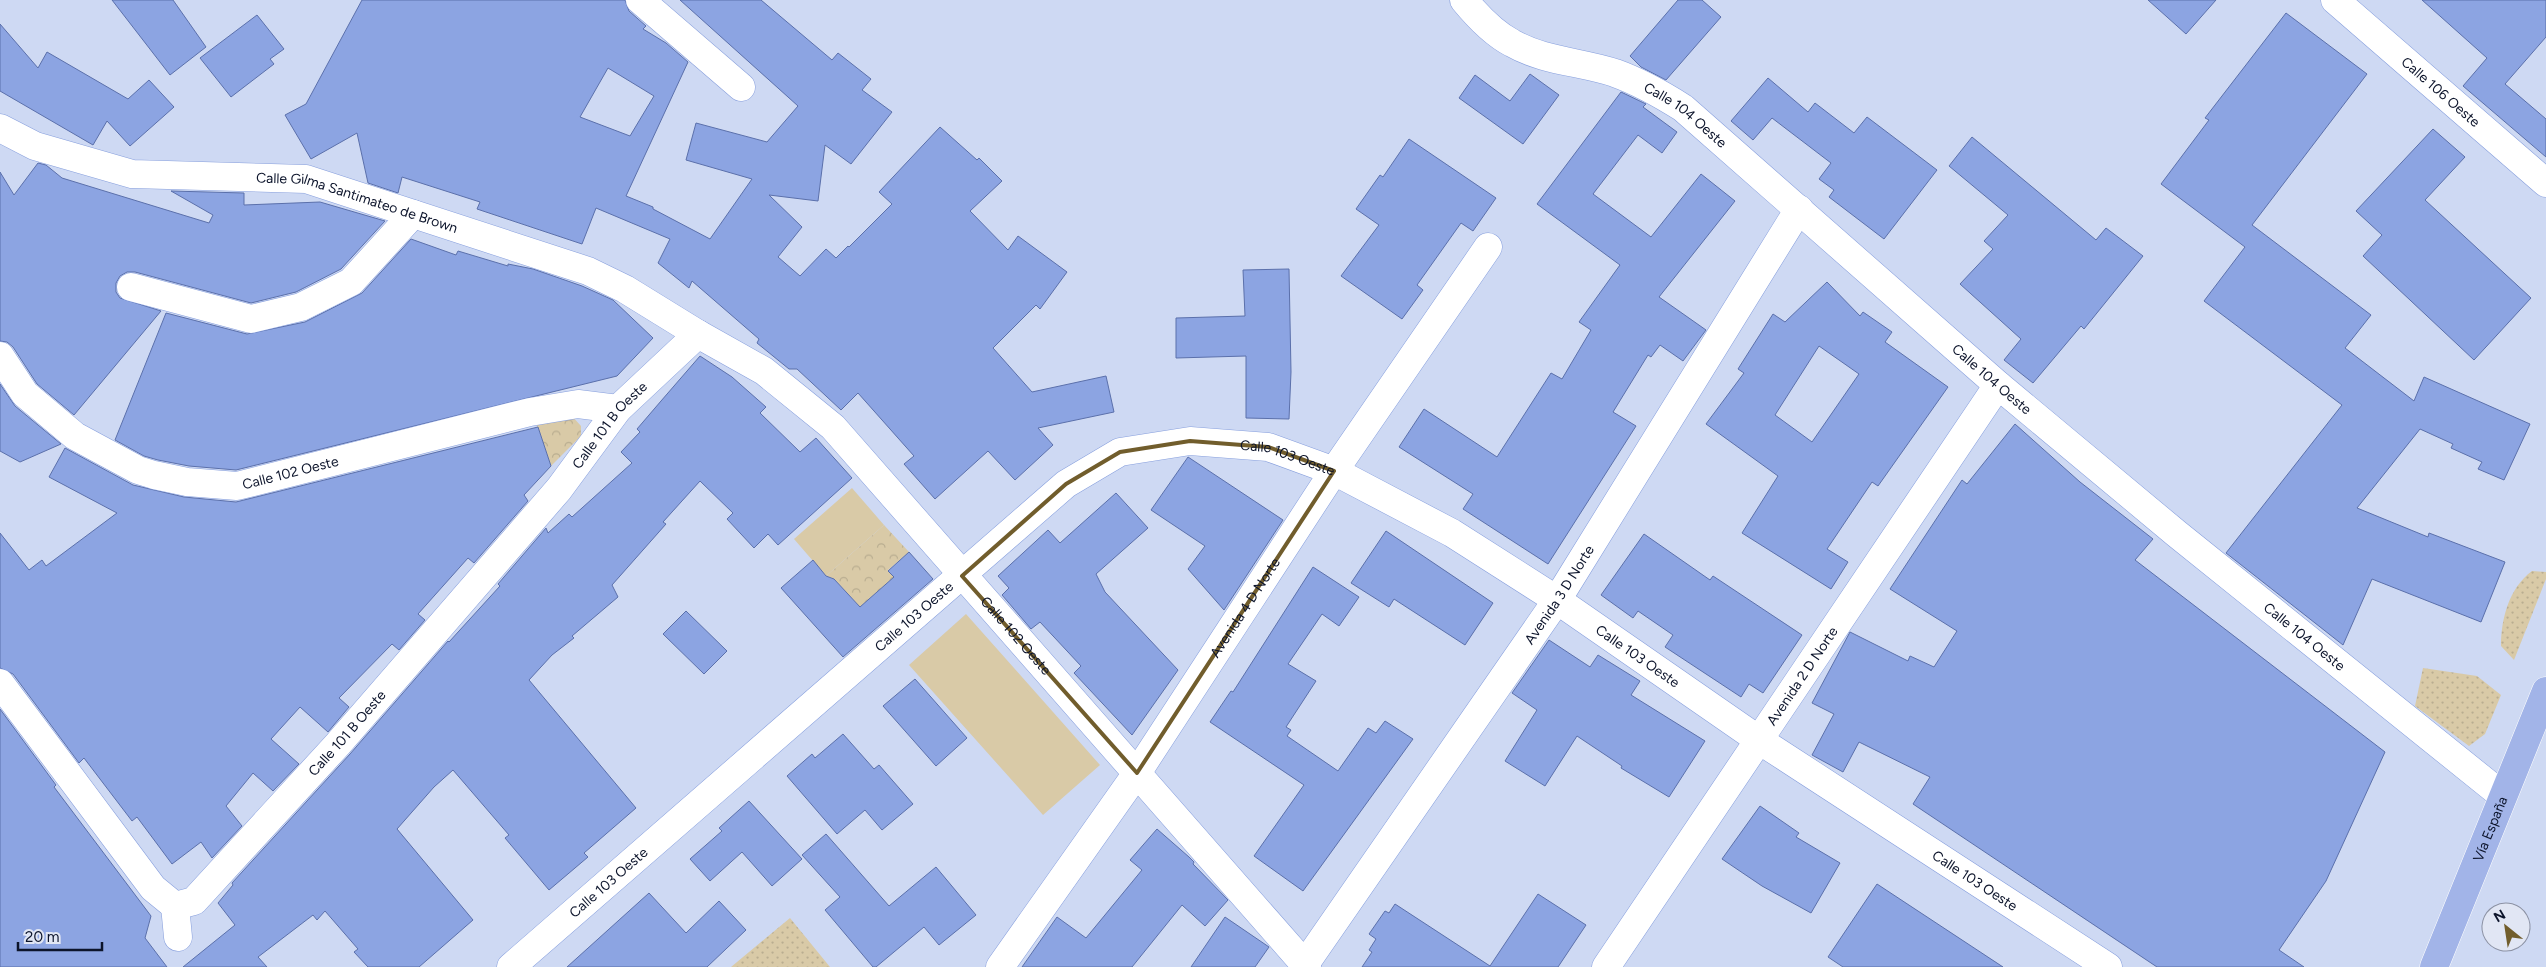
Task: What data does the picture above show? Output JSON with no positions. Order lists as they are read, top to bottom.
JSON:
{
  "streets": {
    "main road": ["Vía España"],
    "street": [
      "Calle 106 Oeste",
      "Calle 104 Oeste",
      "Calle Gilma Santimateo de Brown",
      "Calle 101 B Oeste",
      "Calle 103 Oeste",
      "Calle 102 Oeste",
      "Avenida 3 D Norte",
      "Avenida 4 D Norte",
      "Avenida 2 D Norte"
    ]
  },
  "crossings": [
    ["Calle 104 Oeste", "Avenida 3 D Norte"],
    ["Calle 104 Oeste", "Avenida 2 D Norte"],
    ["Calle 104 Oeste", "Vía España"],
    ["Calle Gilma Santimateo de Brown", "Calle 101 B Oeste"],
    ["Calle Gilma Santimateo de Brown", "Calle 102 Oeste"],
    ["Calle 101 B Oeste", "Calle 102 Oeste"],
    ["Calle 103 Oeste", "Calle 102 Oeste"],
    ["Calle 103 Oeste", "Avenida 3 D Norte"],
    ["Calle 103 Oeste", "Avenida 4 D Norte"],
    ["Calle 103 Oeste", "Avenida 2 D Norte"],
    ["Calle 102 Oeste", "Avenida 3 D Norte"],
    ["Calle 102 Oeste", "Avenida 4 D Norte"]
  ],
  "scale_bar": "20 m",
  "north": "top left"
}
